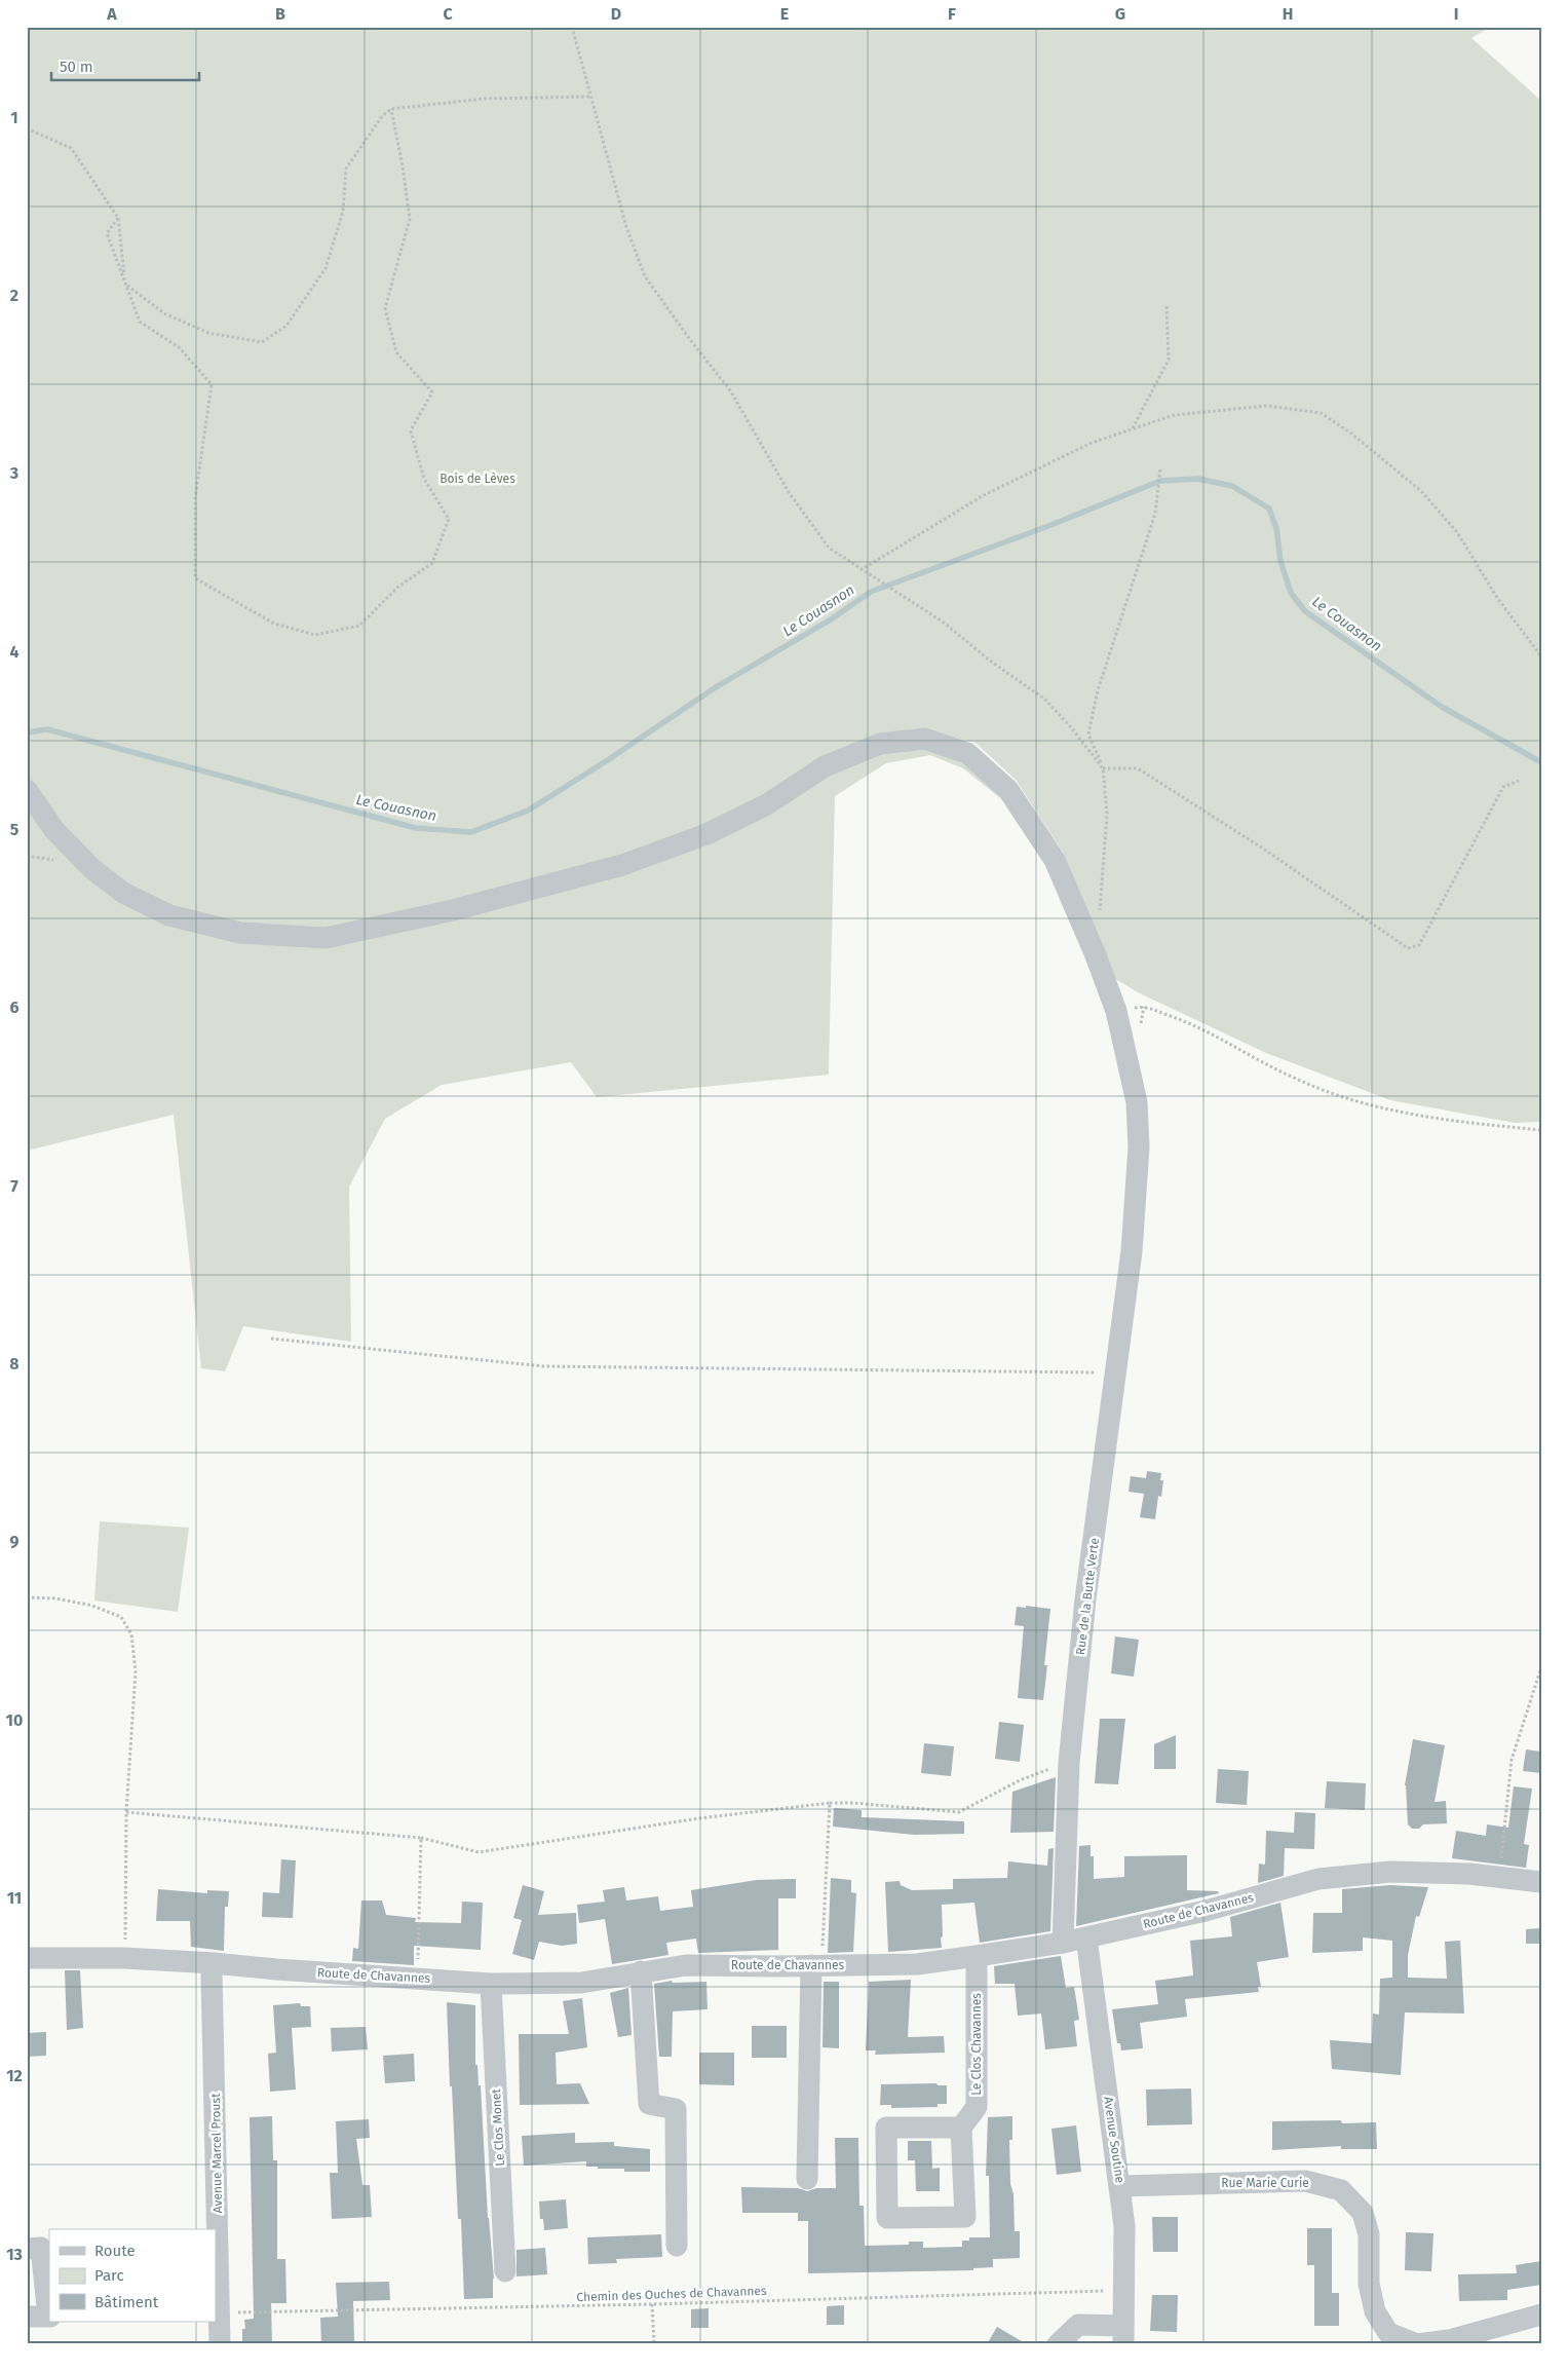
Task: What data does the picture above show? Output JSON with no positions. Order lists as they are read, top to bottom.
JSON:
{
  "streets": {
    "street": [
      "Rue de la Butte Verte",
      "Route de Chavannes",
      "Le Clos Chavannes",
      "Le Clos Monet",
      "Avenue Soutine",
      "Avenue Marcel Proust",
      "Rue Marie Curie"
    ],
    "path": ["Chemin des Ouches de Chavannes"]
  },
  "crossings": [
    ["Rue de la Butte Verte", "Route de Chavannes"],
    ["Route de Chavannes", "Le Clos Chavannes"],
    ["Route de Chavannes", "Le Clos Monet"],
    ["Route de Chavannes", "Avenue Soutine"],
    ["Route de Chavannes", "Avenue Marcel Proust"],
    ["Avenue Soutine", "Rue Marie Curie"],
    ["Avenue Soutine", "Chemin des Ouches de Chavannes"],
    ["Avenue Marcel Proust", "Chemin des Ouches de Chavannes"]
  ],
  "water": ["Le Couasnon"],
  "parks": ["Bois de Lèves"],
  "legend": ["Route", "Parc", "Bâtiment"],
  "scale_bar": "50 m",
  "grid": {
    "columns": [
      "A",
      "B",
      "C",
      "D",
      "E",
      "F",
      "G",
      "H",
      "I"
    ],
    "rows": [
      "1",
      "2",
      "3",
      "4",
      "5",
      "6",
      "7",
      "8",
      "9",
      "10",
      "11",
      "12",
      "13"
    ]
  }
}
